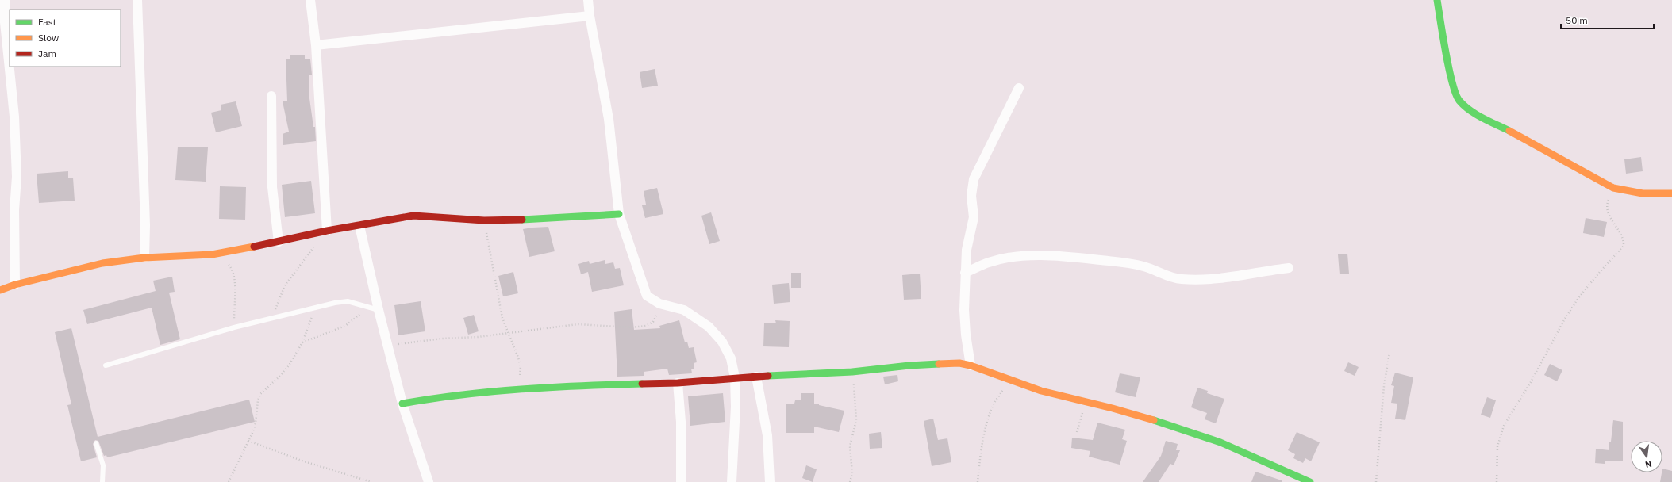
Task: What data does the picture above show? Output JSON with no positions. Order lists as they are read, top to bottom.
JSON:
{
  "legend": ["Fast", "Slow", "Jam"],
  "scale_bar": "50 m",
  "north": "bottom"
}
